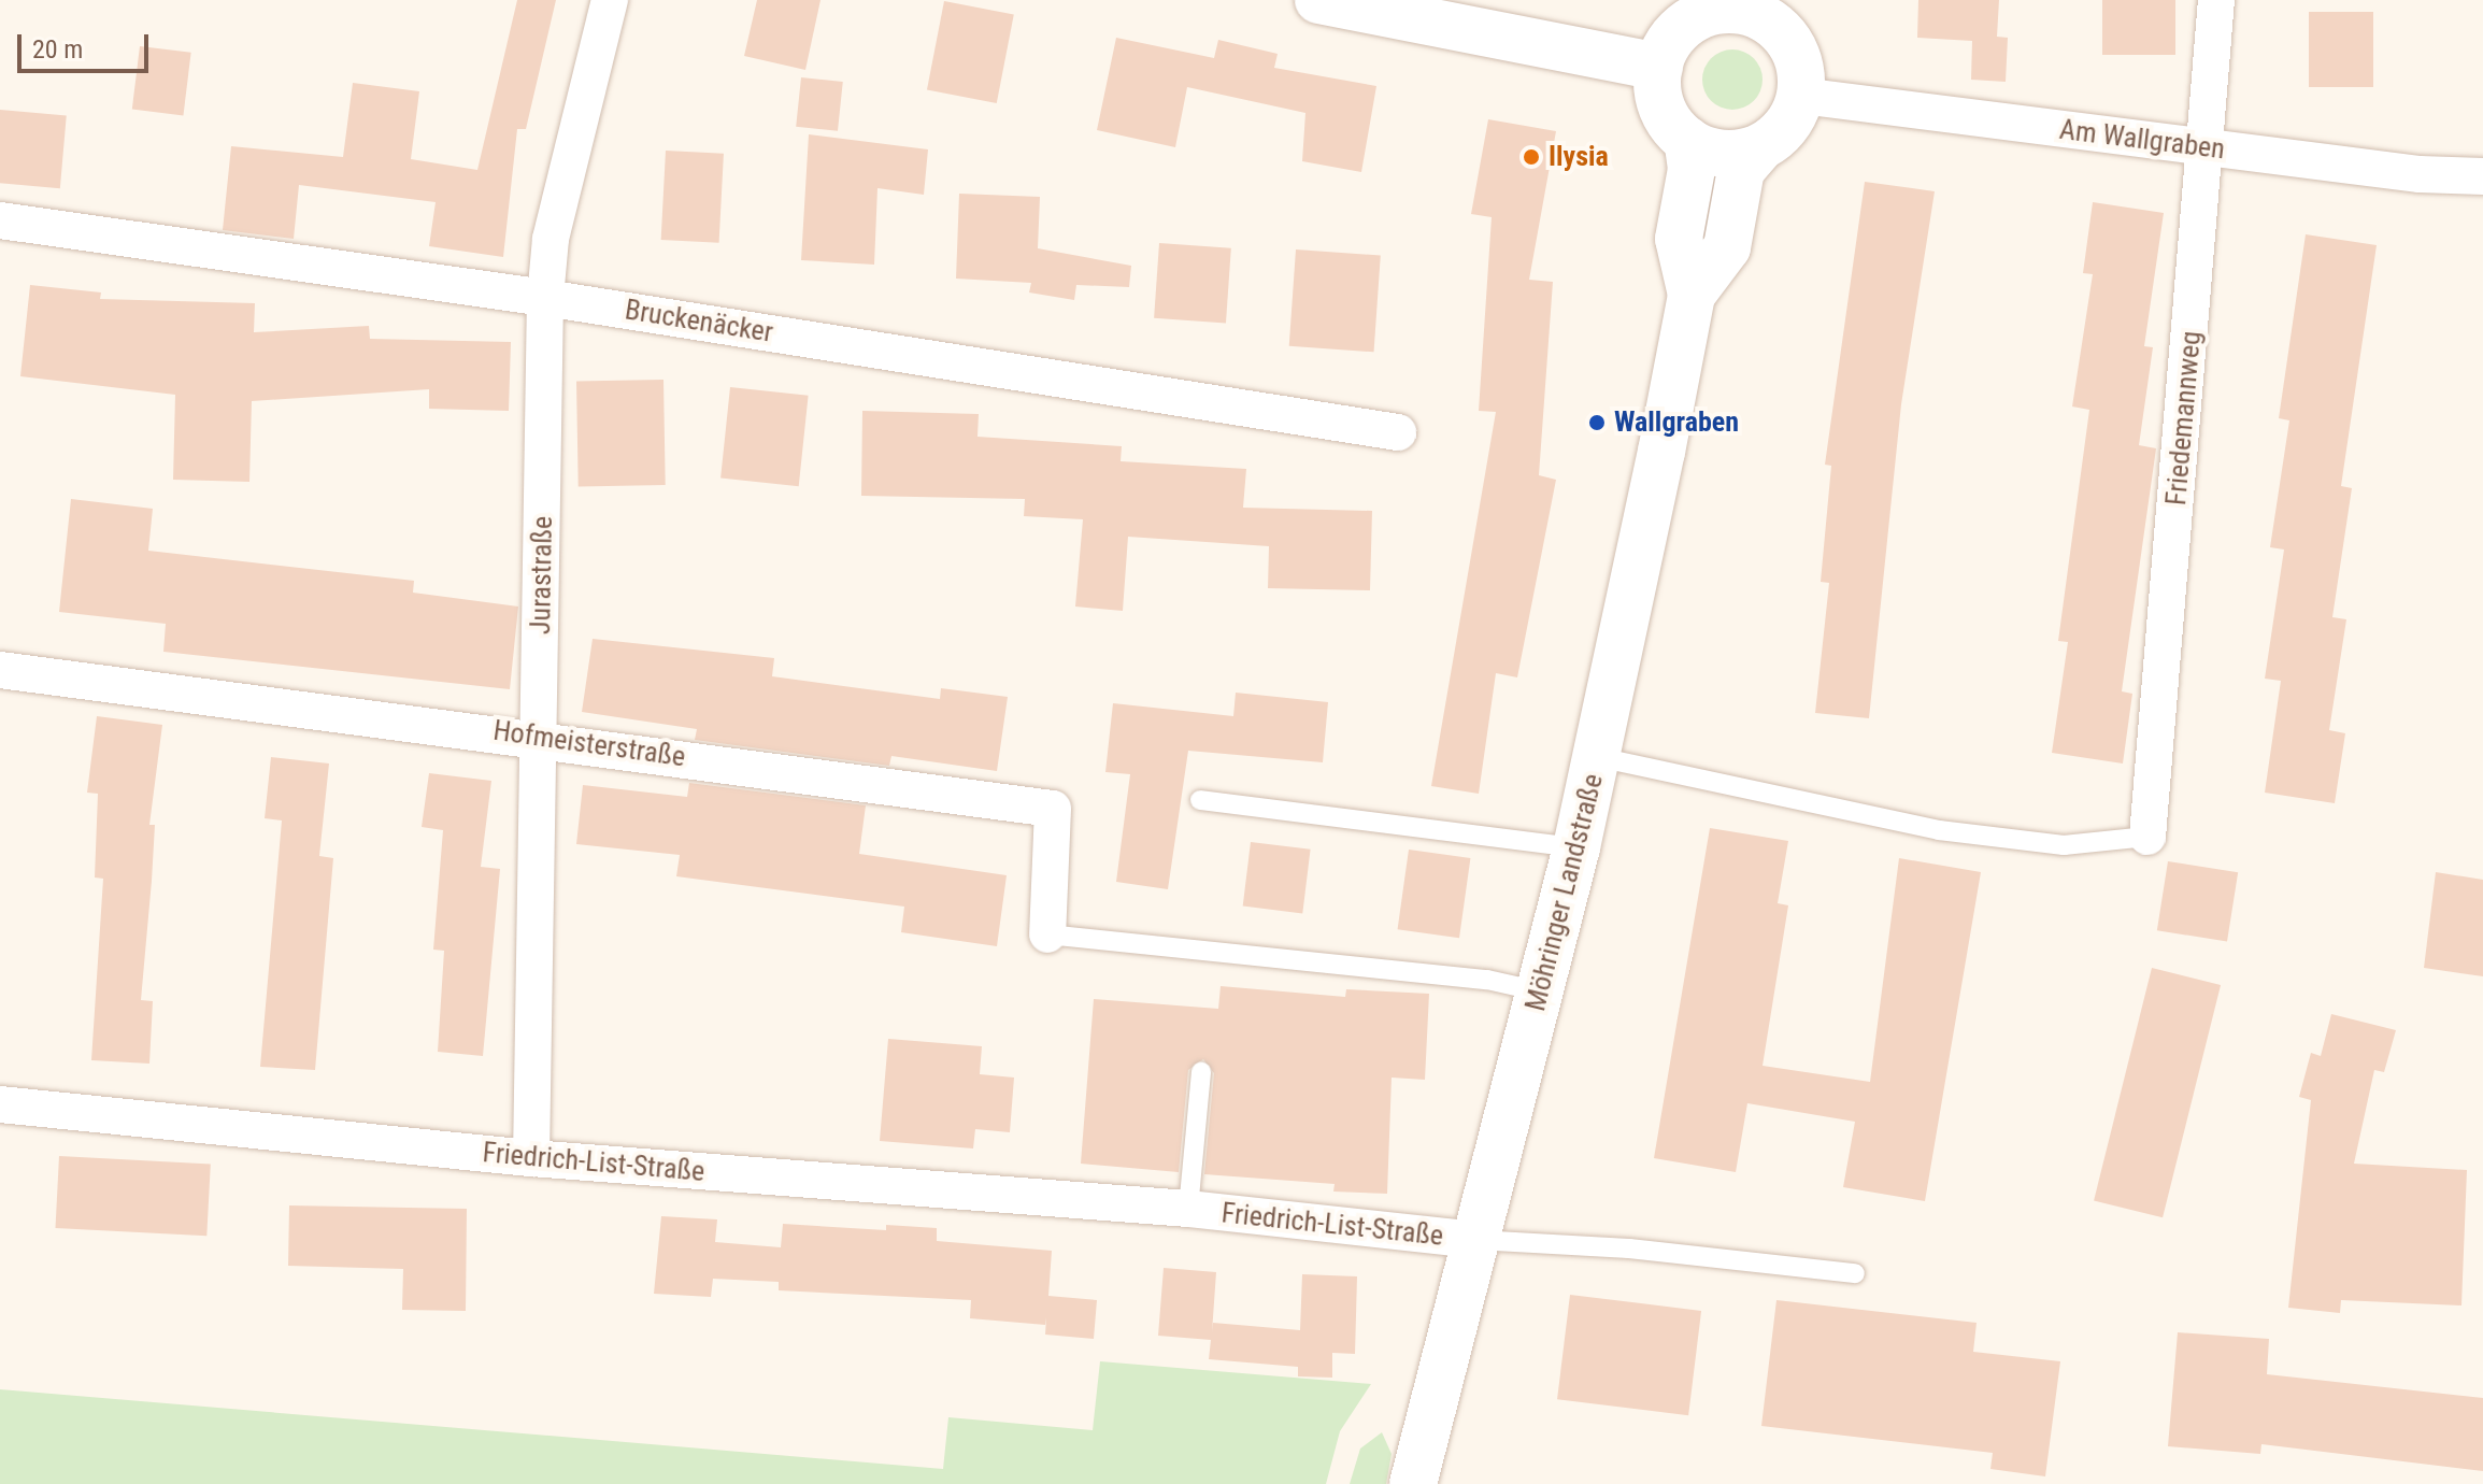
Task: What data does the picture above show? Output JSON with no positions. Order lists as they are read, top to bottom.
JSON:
{
  "streets": {
    "main road": ["Möhringer Landstraße"],
    "street": [
      "Am Wallgraben",
      "Bruckenäcker",
      "Friedemannweg",
      "Jurastraße",
      "Hofmeisterstraße",
      "Friedrich-List-Straße"
    ]
  },
  "crossings": [
    ["Am Wallgraben", "Friedemannweg"],
    ["Am Wallgraben", "Möhringer Landstraße"],
    ["Bruckenäcker", "Jurastraße"],
    ["Jurastraße", "Hofmeisterstraße"],
    ["Jurastraße", "Friedrich-List-Straße"],
    ["Möhringer Landstraße", "Friedrich-List-Straße"]
  ],
  "places": ["Ilysia", "Wallgraben"],
  "scale_bar": "20 m"
}
